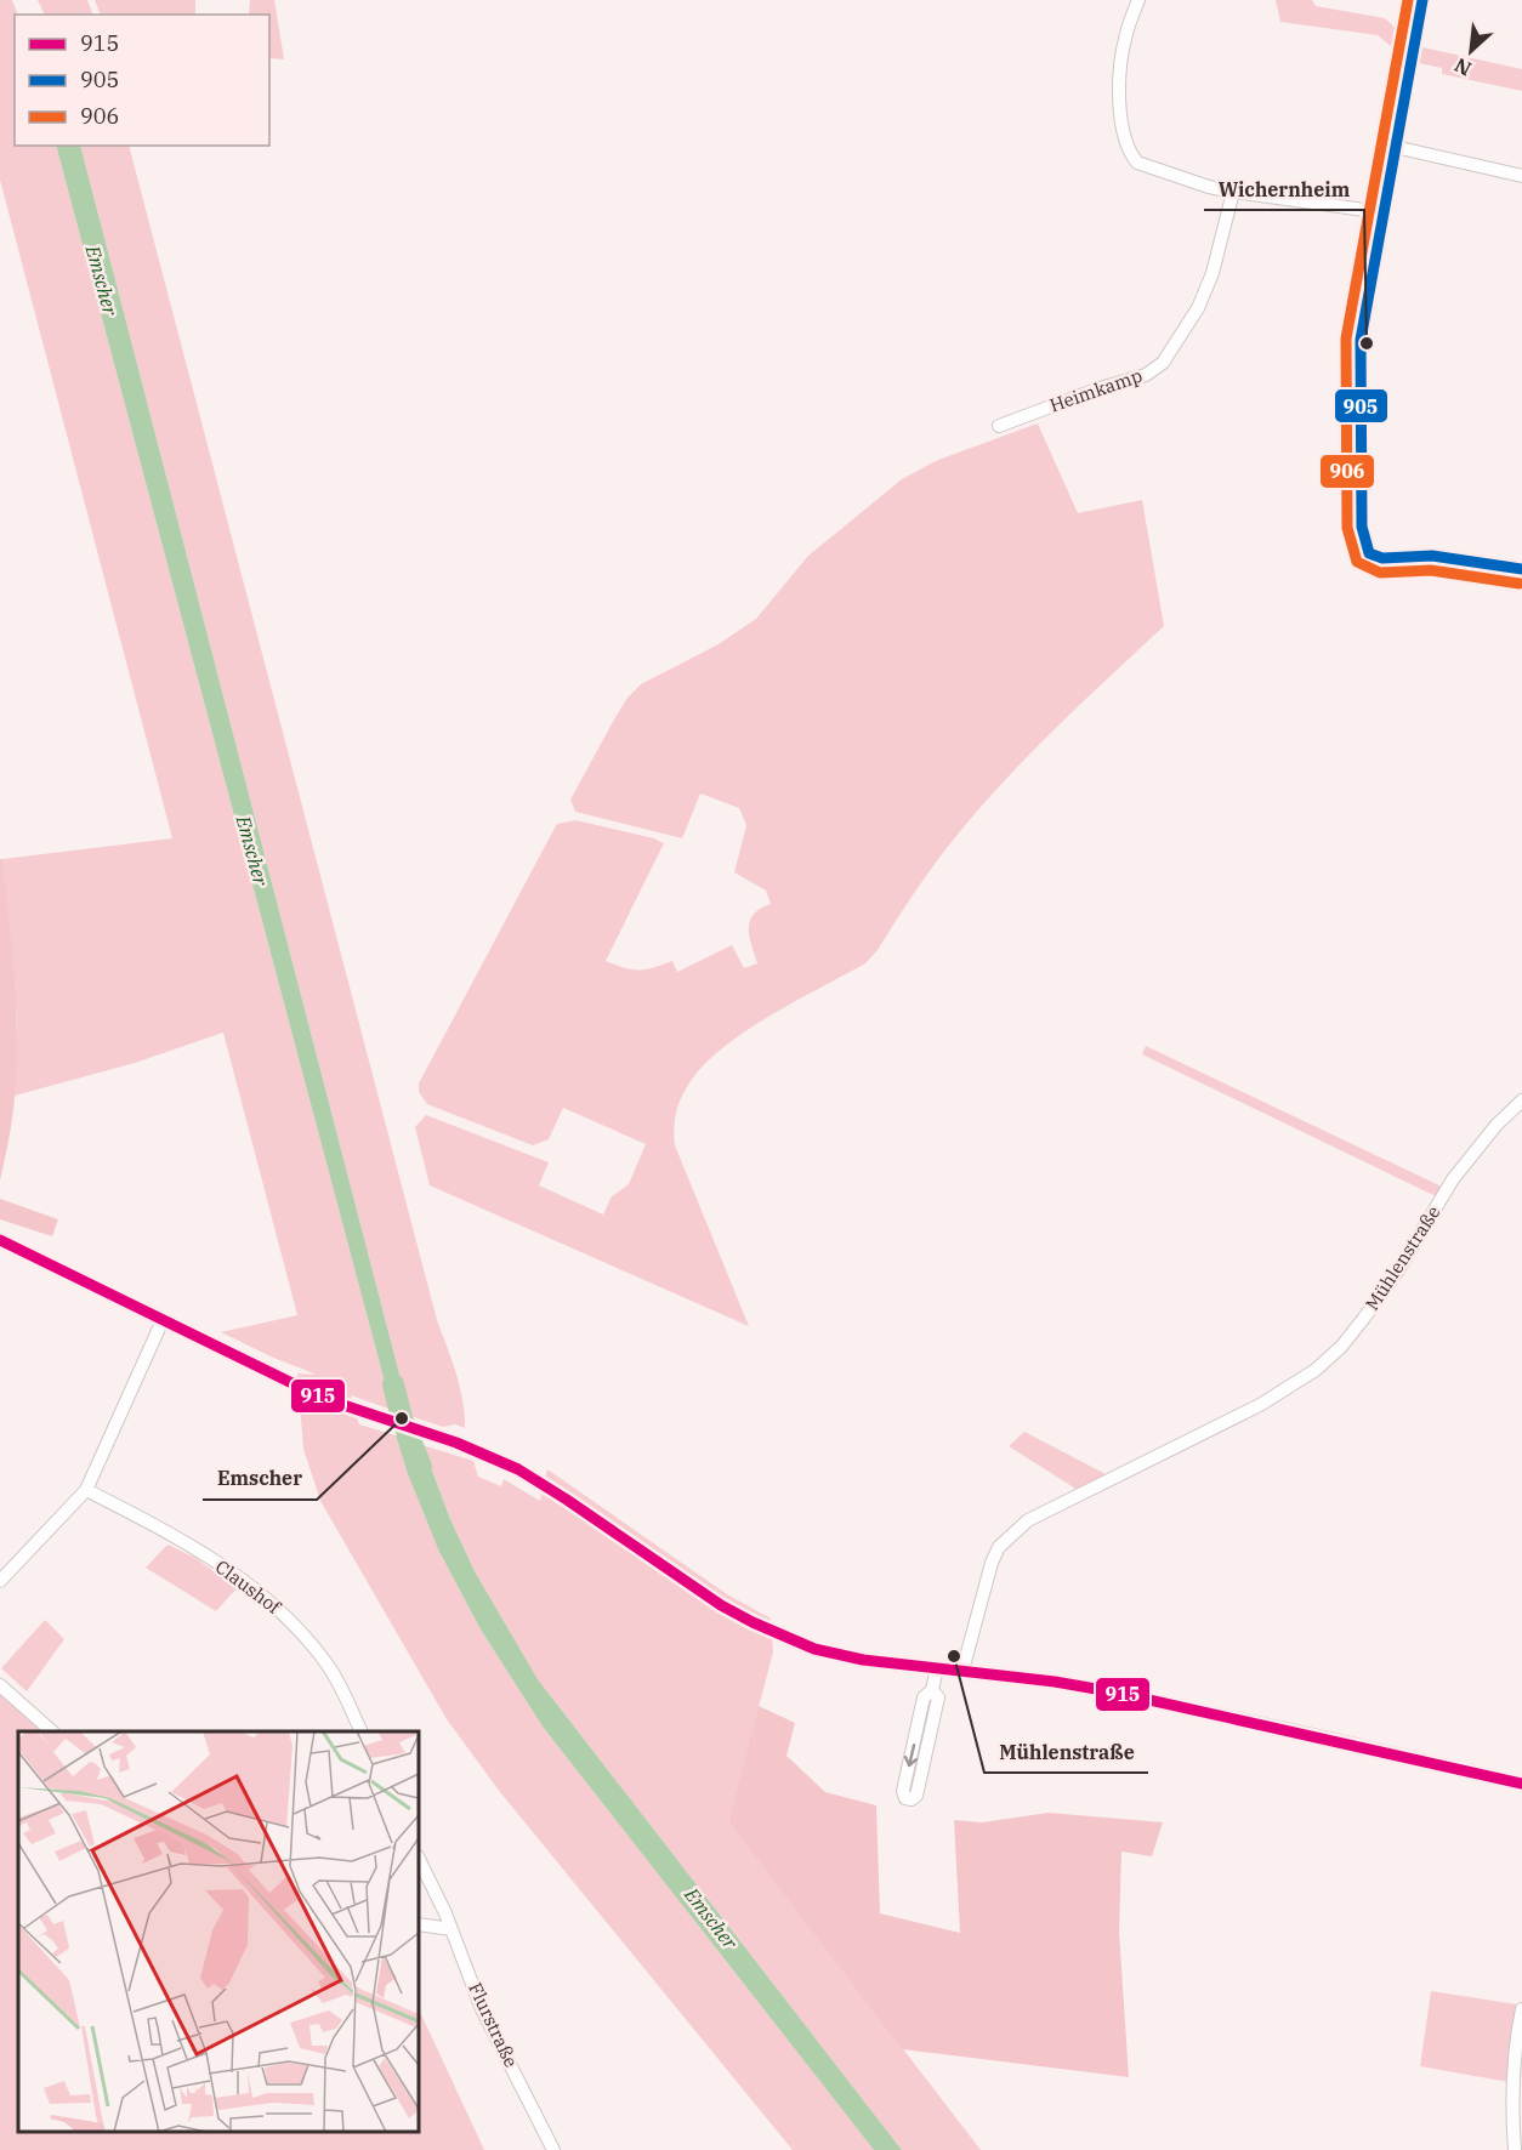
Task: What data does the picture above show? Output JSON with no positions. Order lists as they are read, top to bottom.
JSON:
{
  "streets": {
    "street": [
      "Heimkamp",
      "Mühlenstraße",
      "Claushof",
      "Flurstraße"
    ]
  },
  "water": ["Emscher"],
  "places": ["Wichernheim", "Emscher", "Mühlenstraße"],
  "lines": ["transit line 905", "transit line 906", "transit line 915"],
  "legend": ["915", "905", "906"],
  "north": "bottom left"
}
